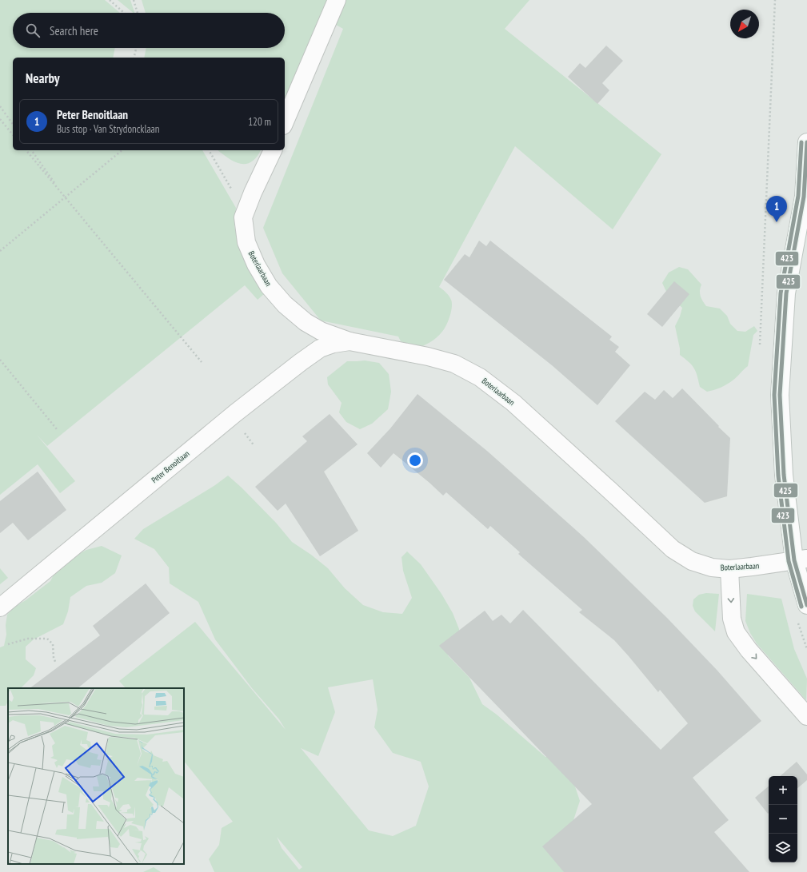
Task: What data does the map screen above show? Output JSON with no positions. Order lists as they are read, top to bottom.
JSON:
{
  "streets": {
    "street": ["Boterlaarbaan", "Peter Benoitlaan"]
  },
  "crossings": [
    ["Boterlaarbaan", "Peter Benoitlaan"]
  ],
  "lines": ["transit line 425", "transit line 423"],
  "north": "bottom left",
  "page": {
    "search": "Search here",
    "heading": "Nearby",
    "list": [
      {
        "mark": "1",
        "name": "Peter Benoitlaan",
        "note": "Bus stop · Van Strydoncklaan",
        "value": "120 m"
      }
    ],
    "pins": "1",
    "map_buttons": ["+", "−"]
  }
}
